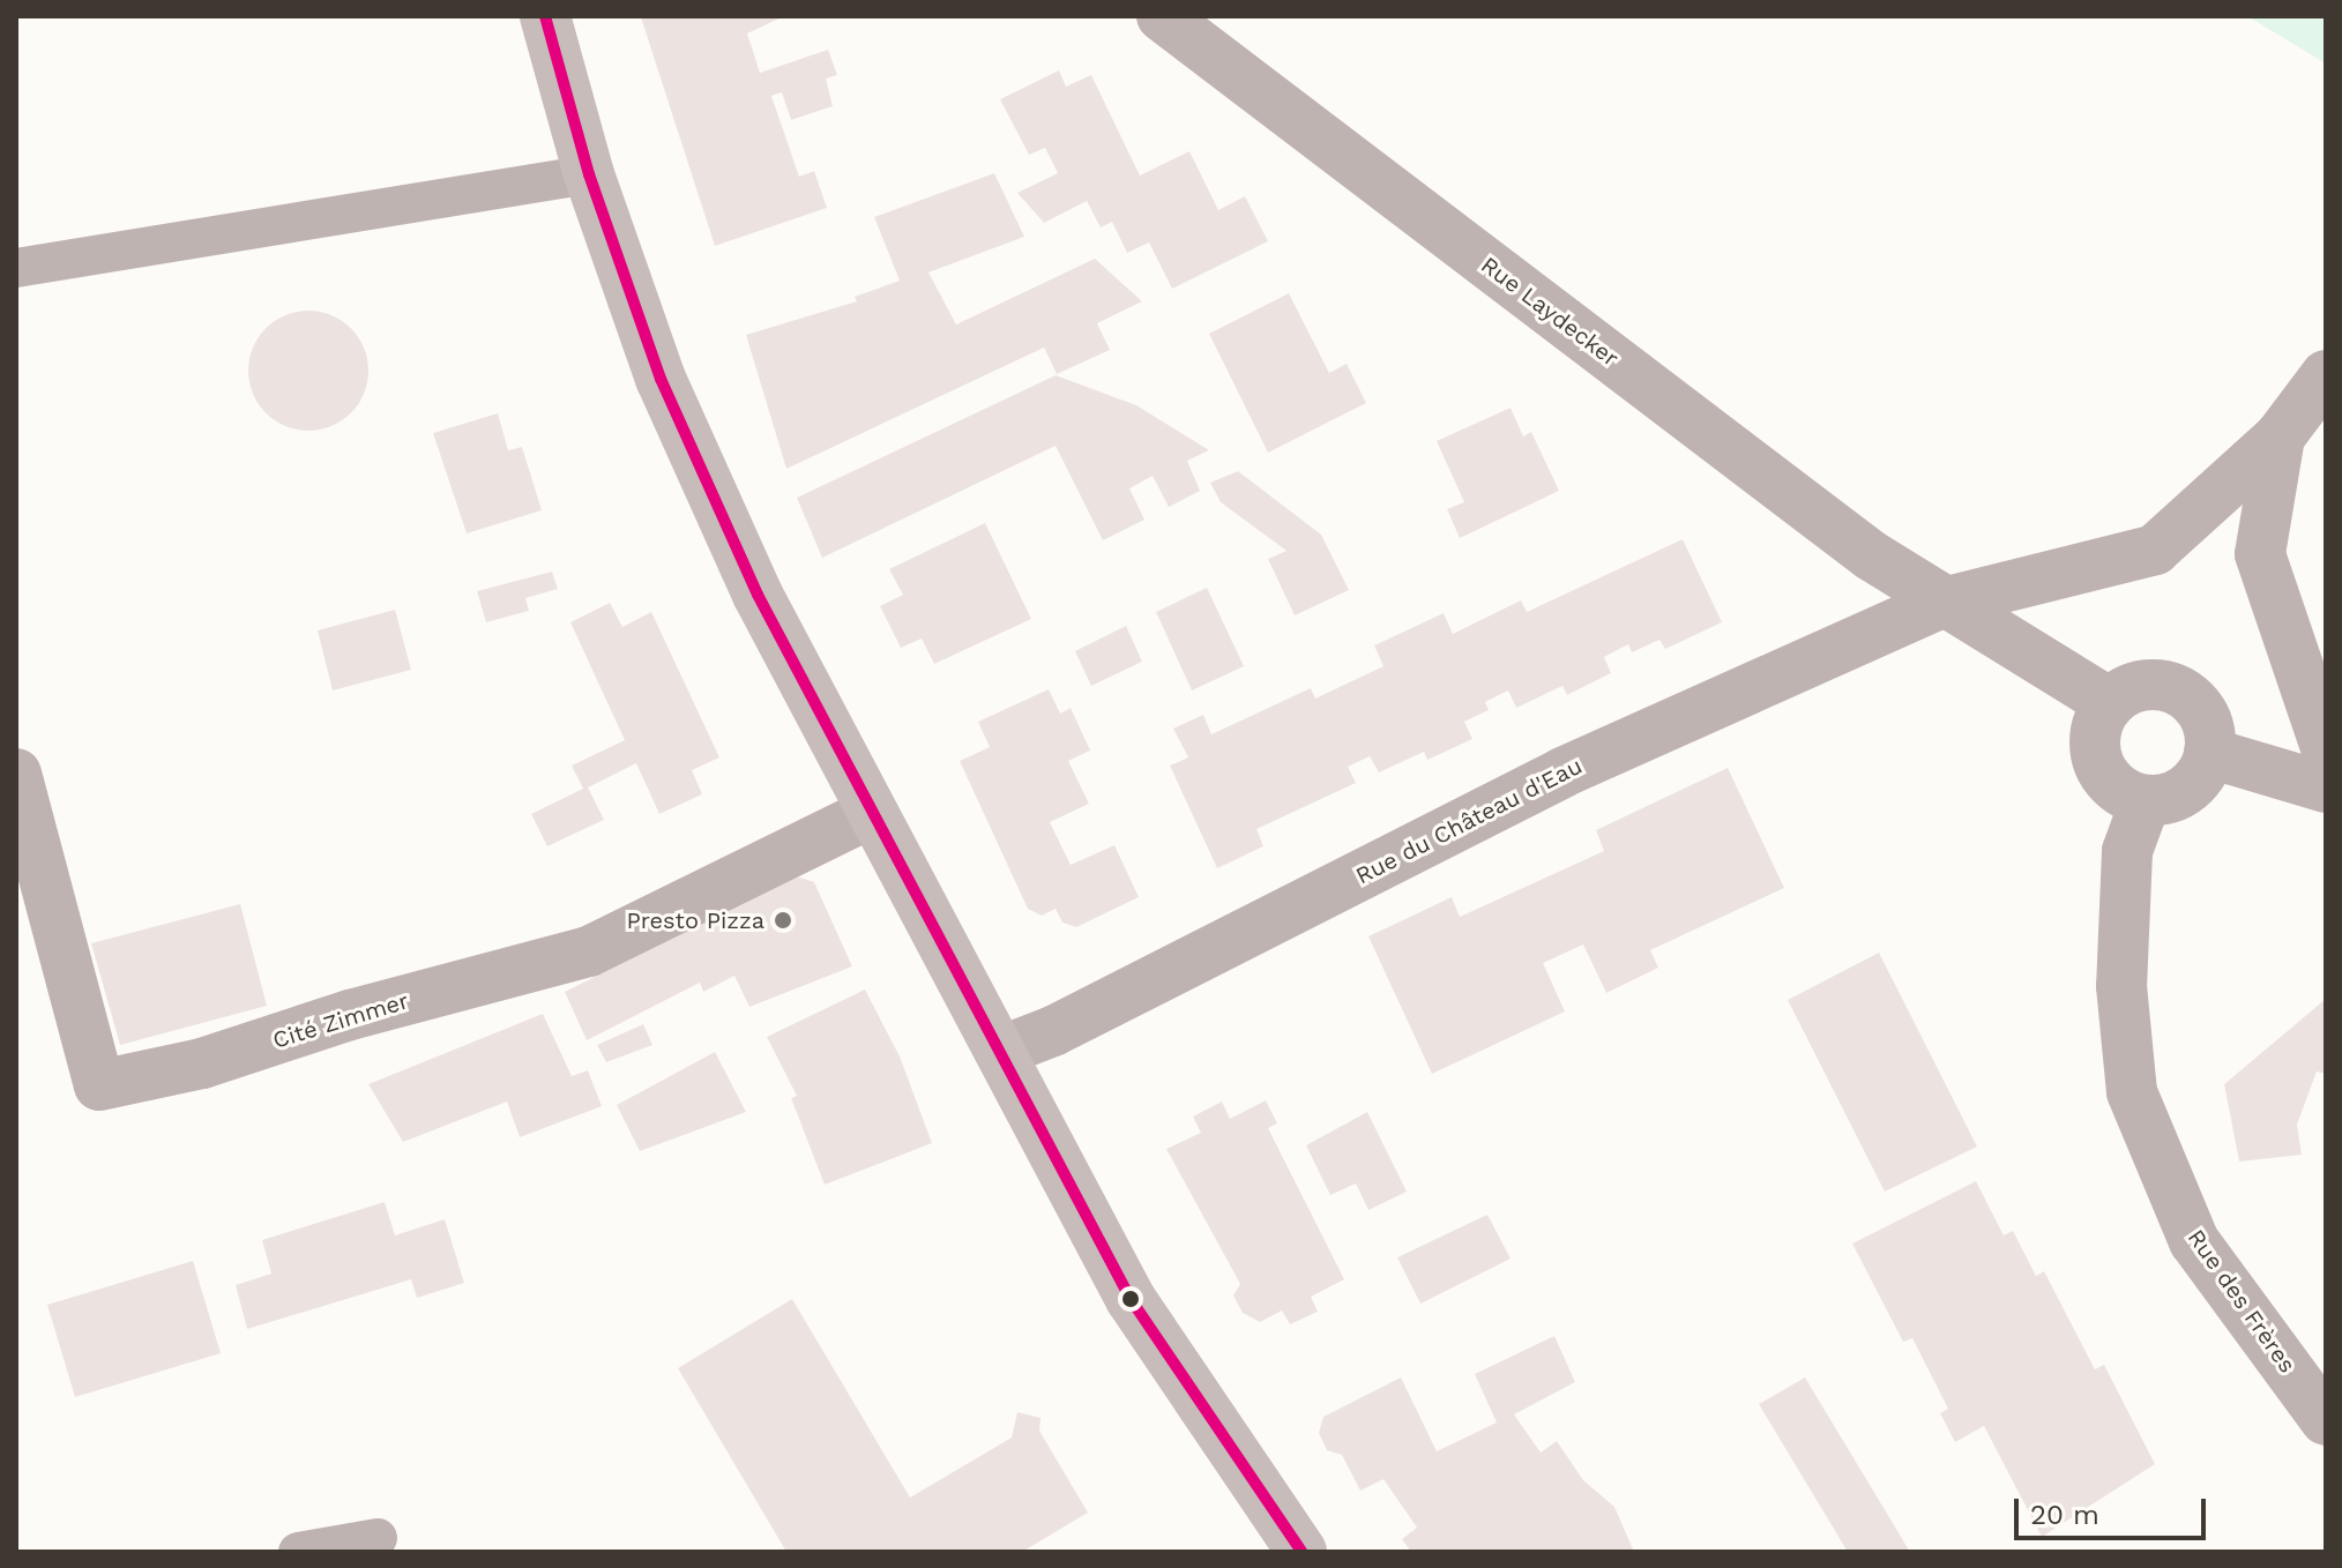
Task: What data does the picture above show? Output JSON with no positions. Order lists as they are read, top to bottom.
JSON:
{
  "streets": {
    "street": [
      "Rue Laydecker",
      "Rue du Château d'Eau",
      "Cité Zimmer",
      "Rue des Frères"
    ]
  },
  "crossings": [
    ["Rue Laydecker", "Rue du Château d'Eau"],
    ["Rue Laydecker", "Rue des Frères"]
  ],
  "places": ["Presto Pizza"],
  "scale_bar": "20 m"
}
